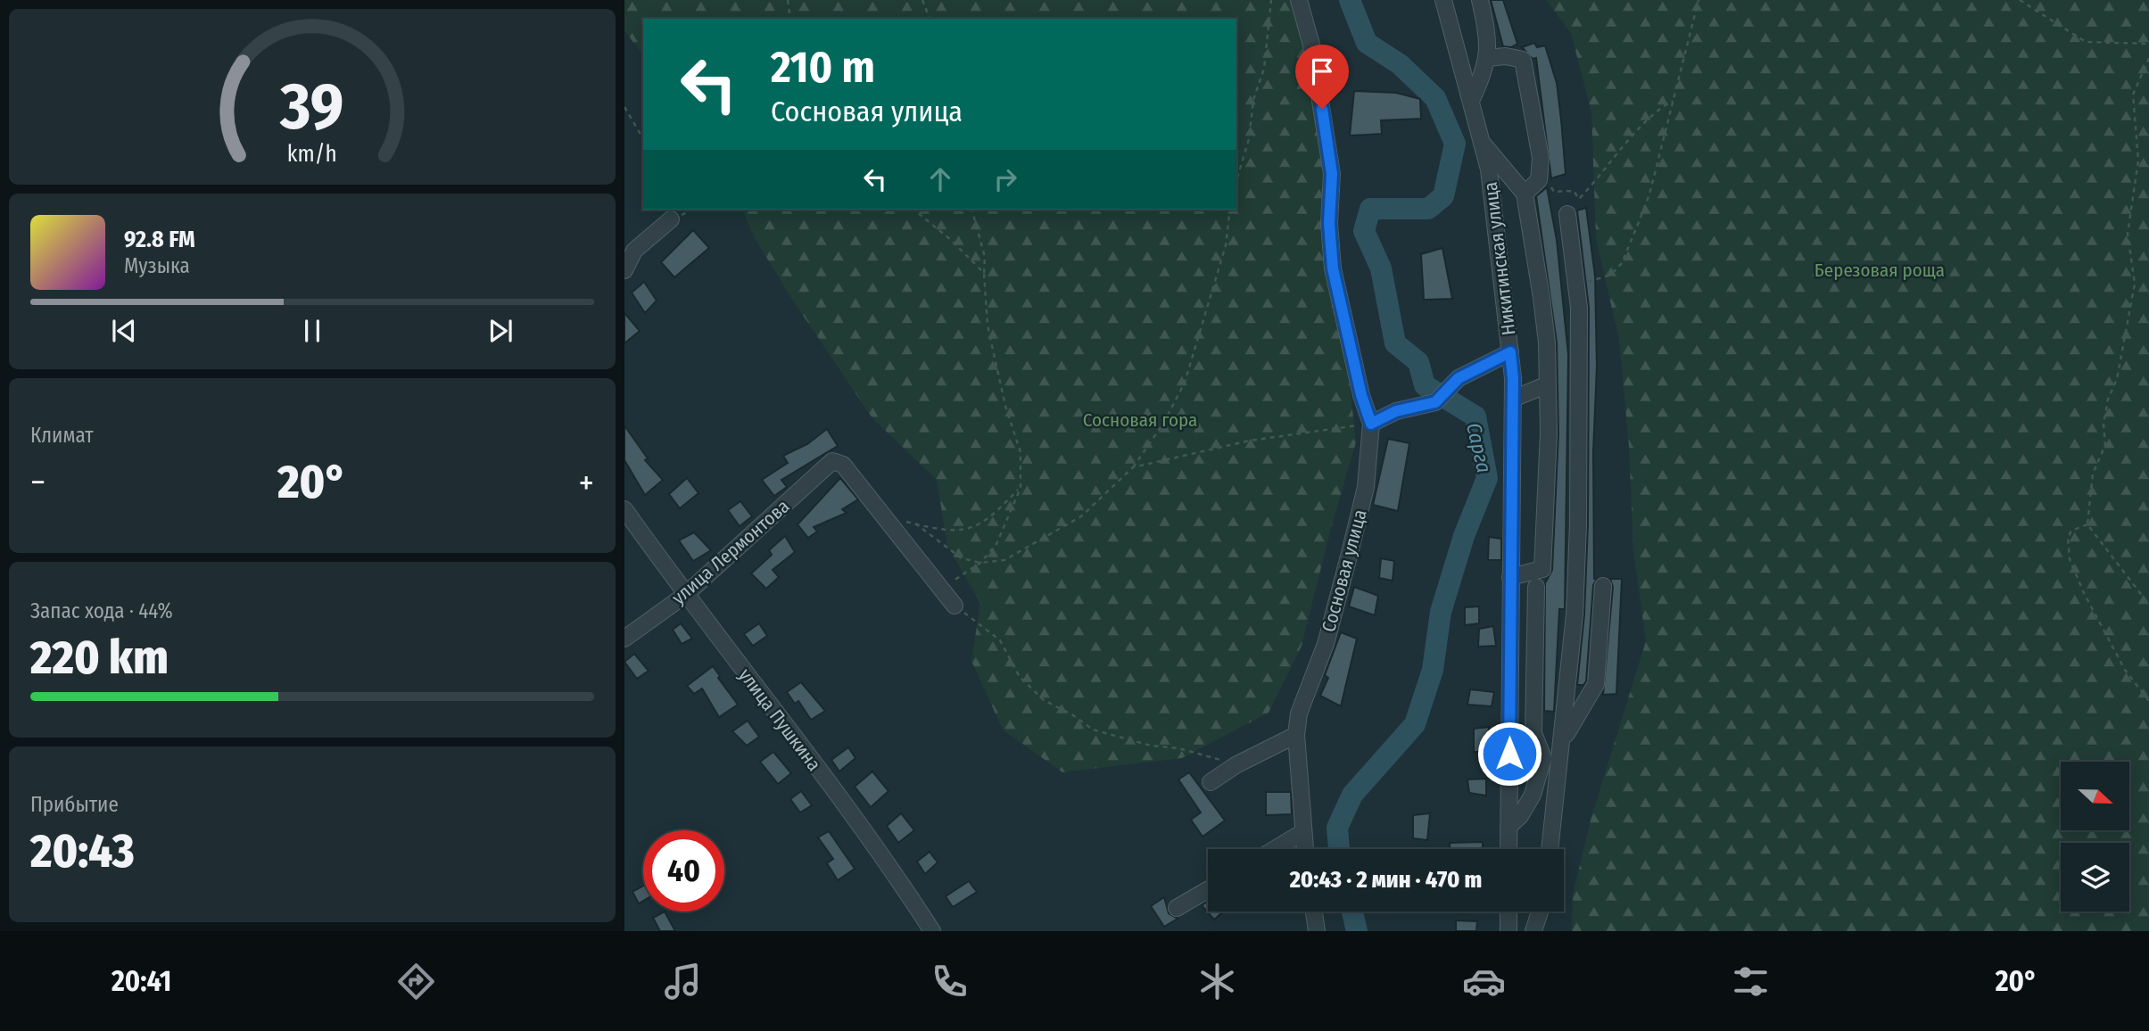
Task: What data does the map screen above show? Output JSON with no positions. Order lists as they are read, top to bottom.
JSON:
{
  "streets": {
    "street": [
      "Никитинская улица",
      "улица Лермонтова",
      "Сосновая улица",
      "улица Пушкина"
    ]
  },
  "crossings": [
    ["улица Лермонтова", "улица Пушкина"]
  ],
  "water": ["Сарга"],
  "parks": ["Березовая роща", "Сосновая гора"],
  "north": "right",
  "page": {
    "turn": ["210 m", "Сосновая улица"],
    "song": ["92.8 FM", "Музыка"],
    "tile": [
      "Климат",
      ["Запас хода · 44%", "220 km"],
      ["Прибытие", "20:43"]
    ],
    "heat": ["−", "20°", "+"],
    "limit": "40",
    "trip": "20:43 · 2 мин · 470 m",
    "tabs": ["20:41", "20°"],
    "gauge": ["39", "km/h"]
  }
}
